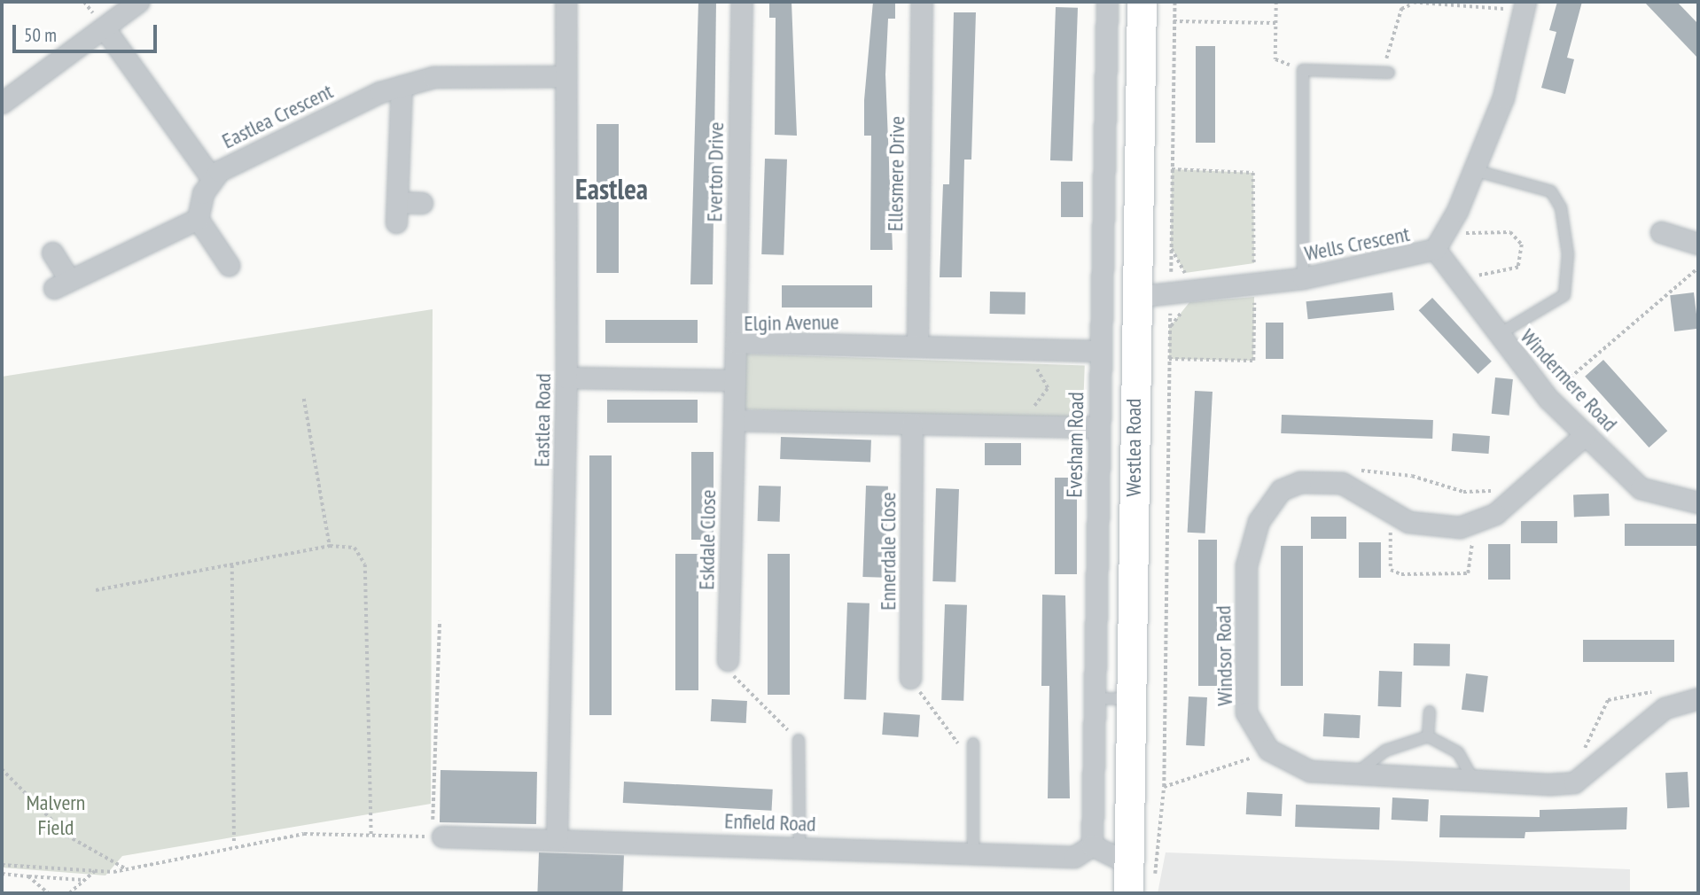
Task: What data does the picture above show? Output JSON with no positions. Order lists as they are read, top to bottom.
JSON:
{
  "streets": {
    "main road": ["Westlea Road"],
    "street": [
      "Eastlea Crescent",
      "Everton Drive",
      "Ellesmere Drive",
      "Wells Crescent",
      "Elgin Avenue",
      "Windermere Road",
      "Eastlea Road",
      "Evesham Road",
      "Eskdale Close",
      "Ennerdale Close",
      "Windsor Road",
      "Enfield Road"
    ]
  },
  "crossings": [
    ["Eastlea Crescent", "Eastlea Road"],
    ["Everton Drive", "Elgin Avenue"],
    ["Ellesmere Drive", "Elgin Avenue"],
    ["Wells Crescent", "Windermere Road"],
    ["Wells Crescent", "Westlea Road"],
    ["Elgin Avenue", "Evesham Road"],
    ["Elgin Avenue", "Eskdale Close"],
    ["Eastlea Road", "Enfield Road"],
    ["Evesham Road", "Enfield Road"]
  ],
  "districts": ["Eastlea"],
  "parks": ["Malvern Field"],
  "scale_bar": "50 m"
}
